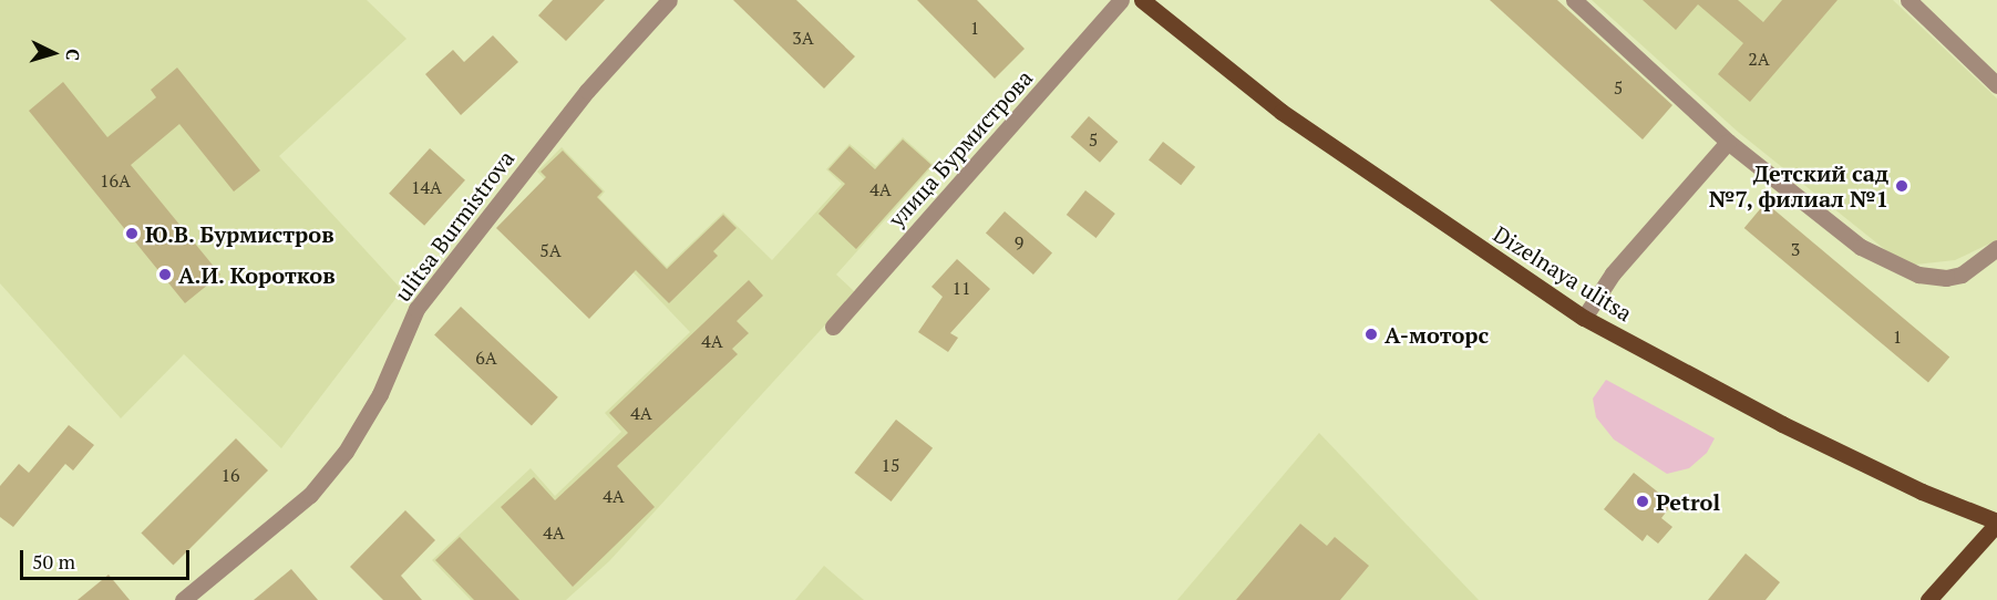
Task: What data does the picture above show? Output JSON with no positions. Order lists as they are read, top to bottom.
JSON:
{
  "streets": {
    "main road": ["Dizelnaya ulitsa"],
    "street": ["улица Бурмистрова", "ulitsa Burmistrova"]
  },
  "places": [
    "Детский сад №7, филиал №1",
    "Ю.В. Бурмистров",
    "А.И. Коротков",
    "А-моторс",
    "Petrol"
  ],
  "house_numbers": [
    "1",
    "3А",
    "2А",
    "5",
    "5",
    "16А",
    "14А",
    "4А",
    "9",
    "3",
    "5А",
    "11",
    "1",
    "4А",
    "6А",
    "4А",
    "15",
    "16",
    "4А",
    "4А"
  ],
  "scale_bar": "50 m",
  "north": "right"
}
